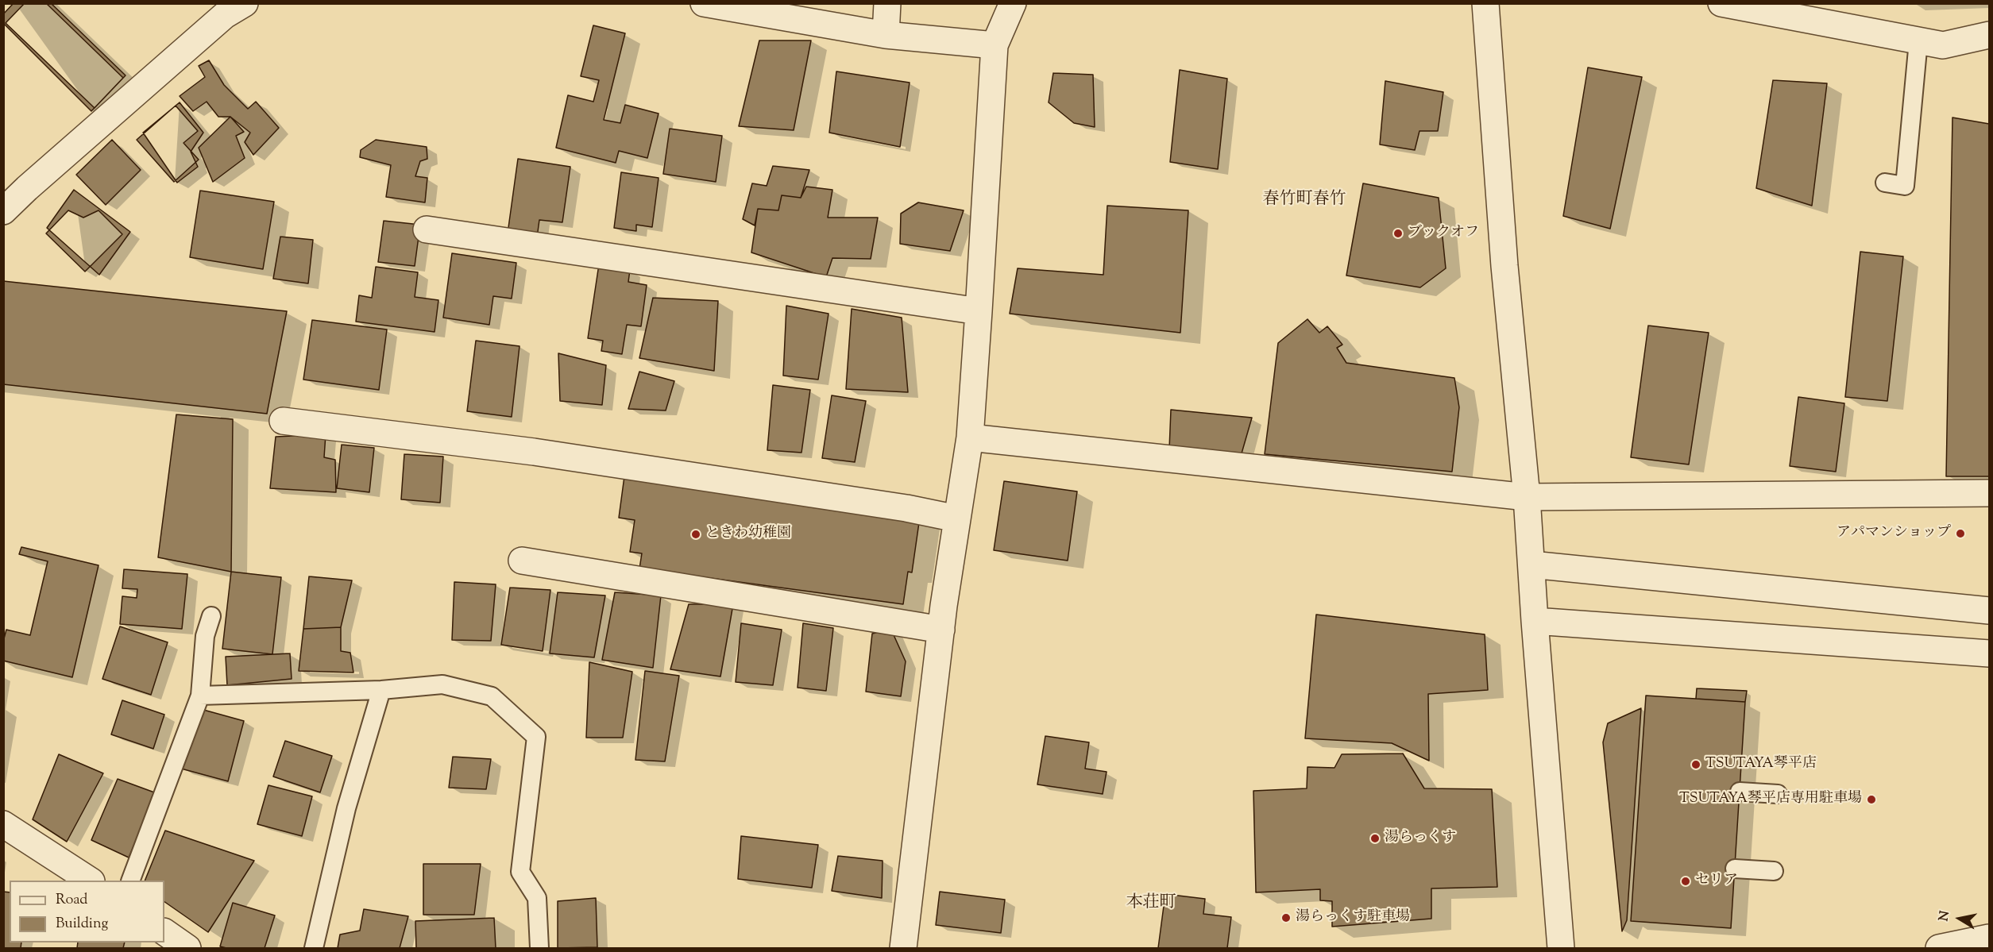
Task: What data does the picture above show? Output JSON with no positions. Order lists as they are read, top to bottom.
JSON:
{
  "districts": ["春竹町春竹", "本荘町"],
  "places": [
    "ブックオフ",
    "アパマンショップ",
    "ときわ幼稚園",
    "TSUTAYA琴平店",
    "TSUTAYA琴平店専用駐車場",
    "湯らっくす",
    "セリア",
    "湯らっくす駐車場"
  ],
  "legend": ["Road", "Building"],
  "north": "left"
}
